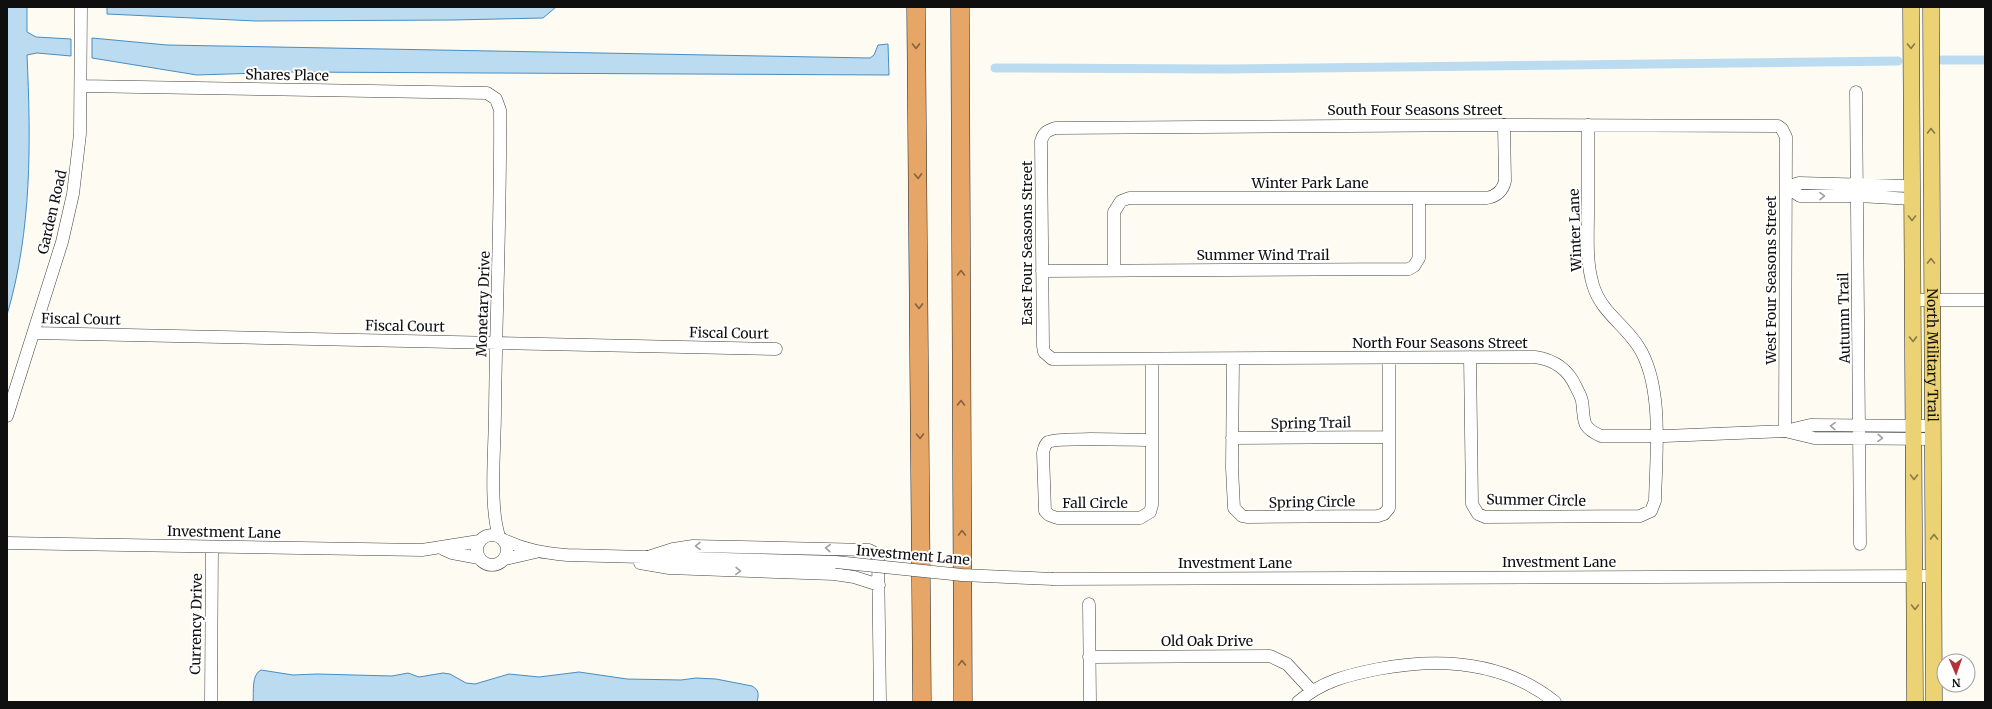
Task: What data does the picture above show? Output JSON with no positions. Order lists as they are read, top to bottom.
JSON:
{
  "streets": {
    "main road": ["North Military Trail"],
    "street": [
      "Shares Place",
      "South Four Seasons Street",
      "Winter Park Lane",
      "Garden Road",
      "Winter Lane",
      "East Four Seasons Street",
      "Summer Wind Trail",
      "West Four Seasons Street",
      "Monetary Drive",
      "Autumn Trail",
      "Fiscal Court",
      "North Four Seasons Street",
      "Spring Trail",
      "Summer Circle",
      "Spring Circle",
      "Fall Circle",
      "Investment Lane",
      "Currency Drive",
      "Old Oak Drive"
    ]
  },
  "crossings": [
    ["Shares Place", "Garden Road"],
    ["Shares Place", "Monetary Drive"],
    ["South Four Seasons Street", "Winter Park Lane"],
    ["South Four Seasons Street", "Winter Lane"],
    ["South Four Seasons Street", "East Four Seasons Street"],
    ["South Four Seasons Street", "West Four Seasons Street"],
    ["Winter Park Lane", "Summer Wind Trail"],
    ["Garden Road", "Fiscal Court"],
    ["Winter Lane", "North Four Seasons Street"],
    ["Winter Lane", "Summer Circle"],
    ["East Four Seasons Street", "Summer Wind Trail"],
    ["East Four Seasons Street", "North Four Seasons Street"],
    ["West Four Seasons Street", "North Four Seasons Street"],
    ["Monetary Drive", "Fiscal Court"],
    ["Monetary Drive", "Investment Lane"],
    ["Autumn Trail", "North Four Seasons Street"],
    ["North Four Seasons Street", "North Military Trail"],
    ["North Four Seasons Street", "Summer Circle"],
    ["North Four Seasons Street", "Spring Circle"],
    ["North Four Seasons Street", "Fall Circle"],
    ["North Military Trail", "Investment Lane"],
    ["Spring Trail", "Spring Circle"],
    ["Investment Lane", "Currency Drive"]
  ],
  "north": "bottom"
}
